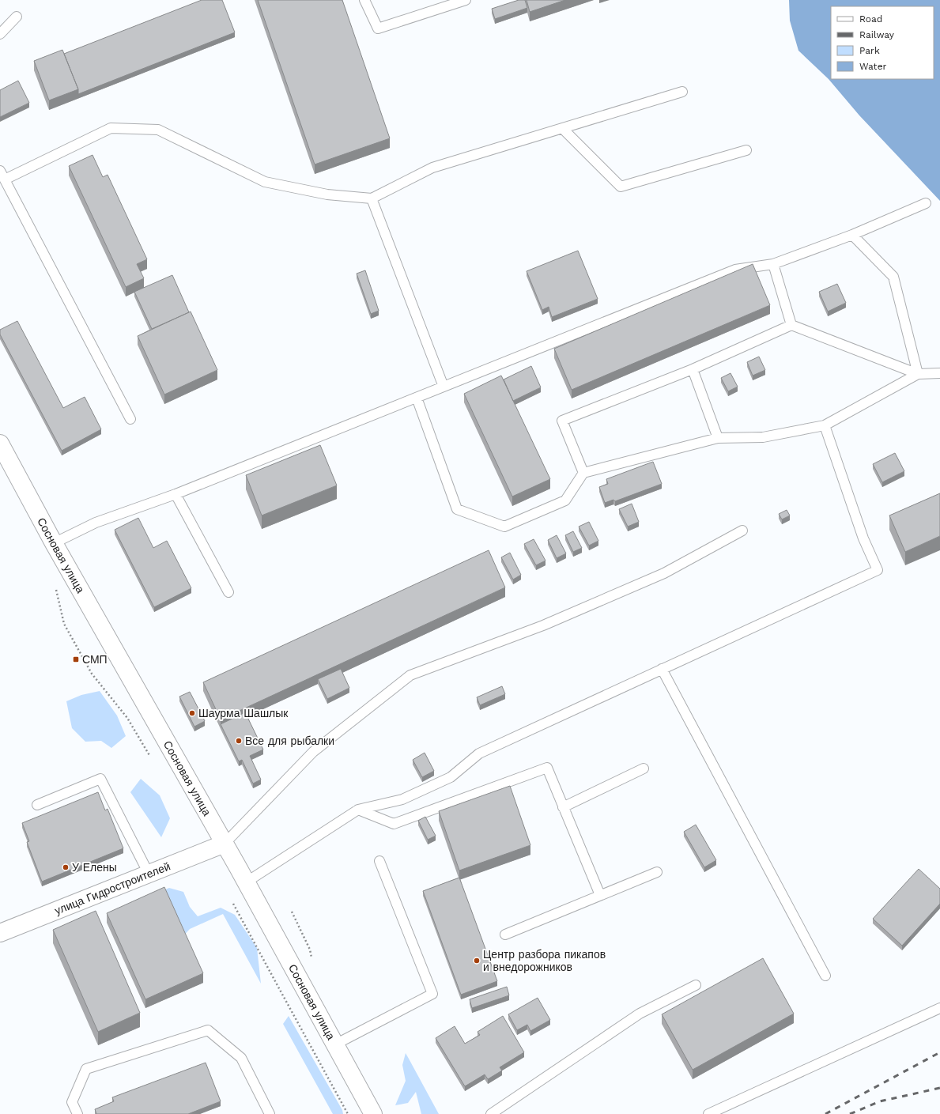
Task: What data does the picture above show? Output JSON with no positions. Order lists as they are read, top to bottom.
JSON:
{
  "streets": {
    "main road": ["Сосновая улица", "улица Гидростроителей"]
  },
  "crossings": [
    ["Сосновая улица", "улица Гидростроителей"]
  ],
  "places": {
    "transit": ["СМП"],
    "other": [
      "Шаурма Шашлык",
      "Все для рыбалки",
      "У Елены",
      "Центр разбора пикапов и внедорожников"
    ]
  },
  "legend": [
    "Road",
    "Railway",
    "Park",
    "Water"
  ]
}
